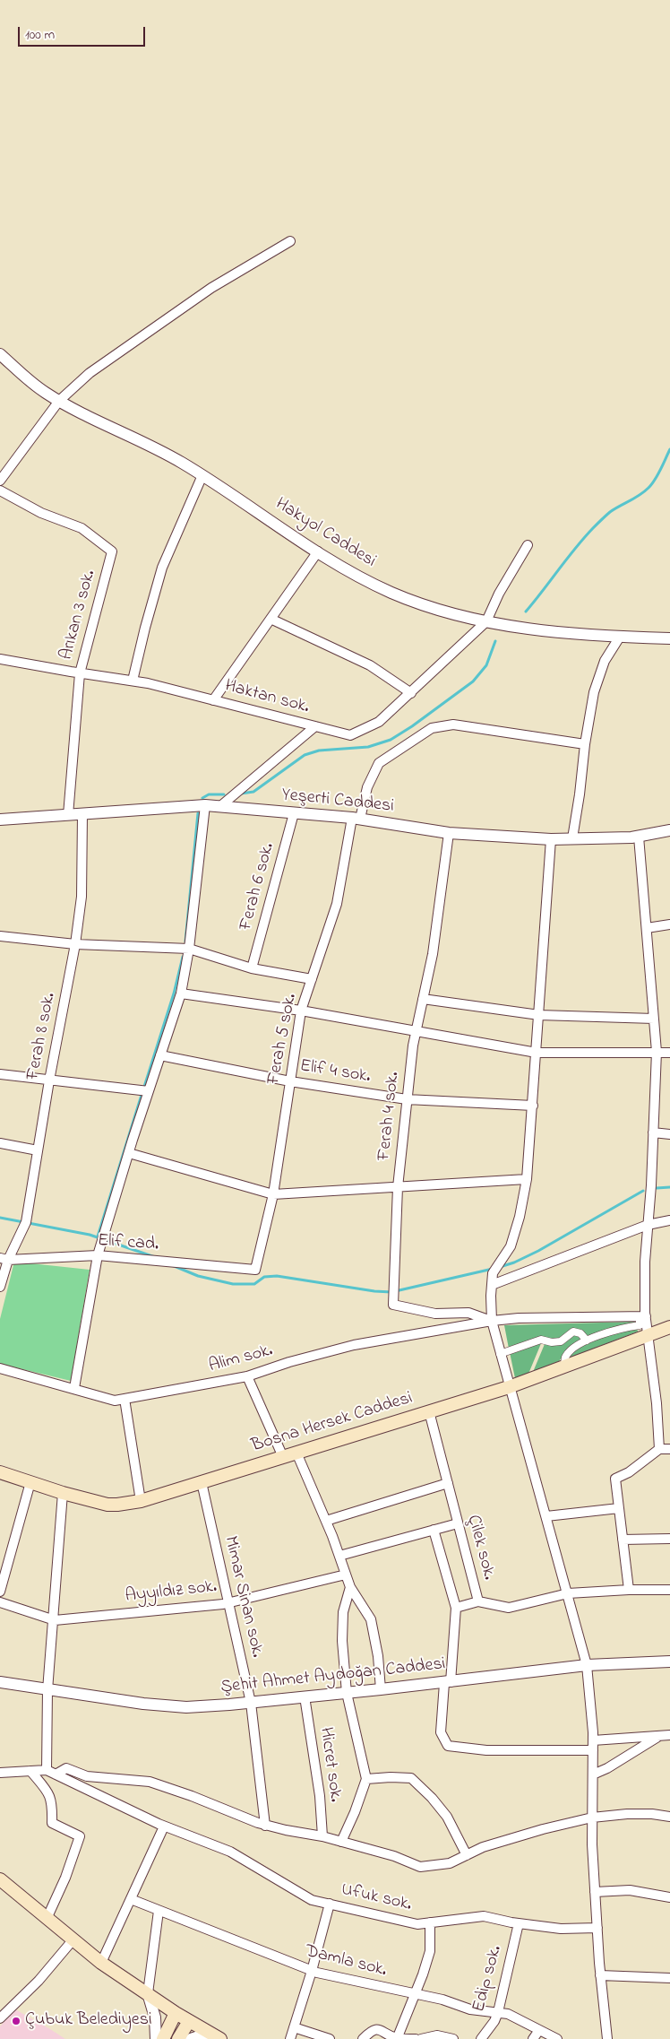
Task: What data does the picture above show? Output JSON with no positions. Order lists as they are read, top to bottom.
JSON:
{
  "streets": {
    "main road": ["Bosna Hersek Caddesi"],
    "street": [
      "Hakyol Caddesi",
      "Arıkan 3 sok.",
      "Haktan sok.",
      "Yeşerti Caddesi",
      "Ferah 6 sok.",
      "Ferah 8 sok.",
      "Ferah 5 sok.",
      "Elif 4 sok.",
      "Ferah 4 sok.",
      "Elif cad.",
      "Alim sok.",
      "Çilek sok.",
      "Ayyıldız sok.",
      "Mimar Sinan sok.",
      "Şehit Ahmet Aydoğan Caddesi",
      "Hicret sok.",
      "Ufuk sok.",
      "Damla sok.",
      "Edip sok."
    ]
  },
  "crossings": [
    ["Hakyol Caddesi", "Haktan sok."],
    ["Arıkan 3 sok.", "Haktan sok."],
    ["Arıkan 3 sok.", "Yeşerti Caddesi"],
    ["Yeşerti Caddesi", "Ferah 6 sok."],
    ["Yeşerti Caddesi", "Ferah 8 sok."],
    ["Yeşerti Caddesi", "Ferah 5 sok."],
    ["Yeşerti Caddesi", "Ferah 4 sok."],
    ["Ferah 8 sok.", "Elif cad."],
    ["Ferah 5 sok.", "Elif 4 sok."],
    ["Ferah 5 sok.", "Elif cad."],
    ["Elif 4 sok.", "Ferah 4 sok."],
    ["Ferah 4 sok.", "Alim sok."],
    ["Bosna Hersek Caddesi", "Çilek sok."],
    ["Bosna Hersek Caddesi", "Mimar Sinan sok."],
    ["Ayyıldız sok.", "Mimar Sinan sok."],
    ["Mimar Sinan sok.", "Şehit Ahmet Aydoğan Caddesi"],
    ["Şehit Ahmet Aydoğan Caddesi", "Hicret sok."],
    ["Ufuk sok.", "Edip sok."],
    ["Damla sok.", "Edip sok."]
  ],
  "places": ["Çubuk Belediyesi"],
  "scale_bar": "100 m"
}
